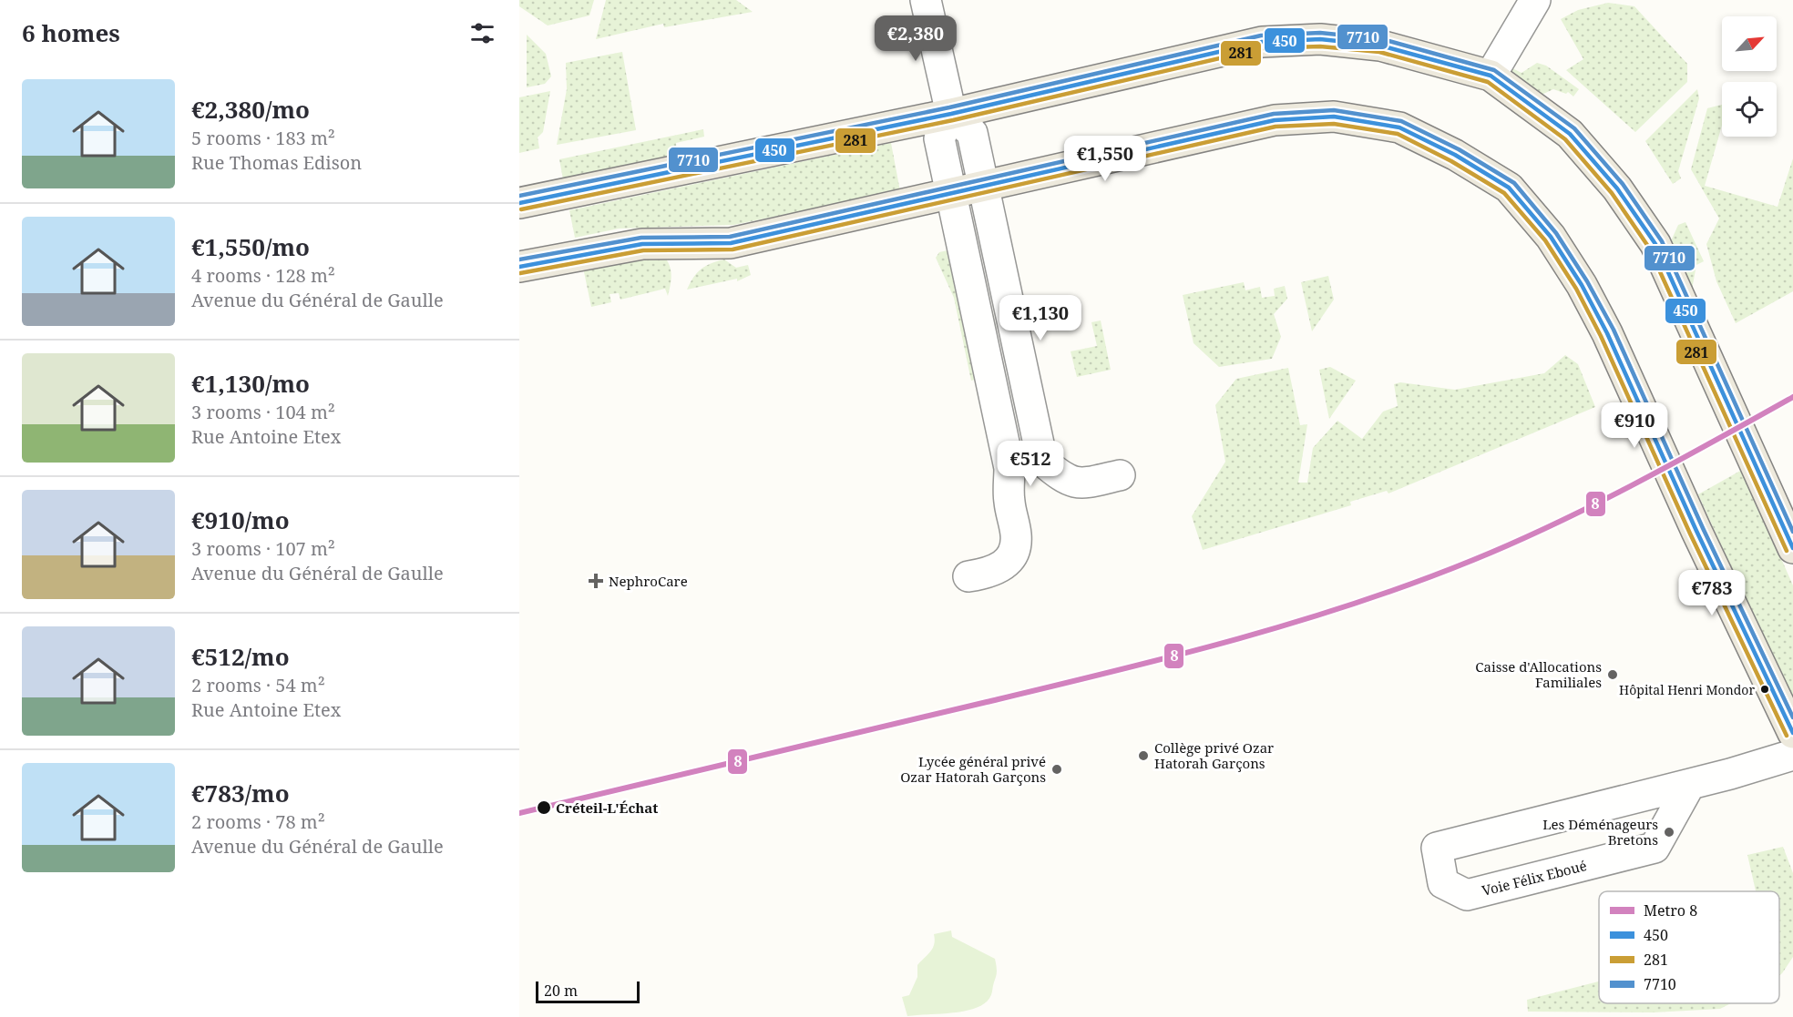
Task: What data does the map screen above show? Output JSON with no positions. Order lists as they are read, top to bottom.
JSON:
{
  "streets": {
    "street": ["Voie Félix Eboué"]
  },
  "places": {
    "health": ["NephroCare"],
    "other": [
      "Caisse d'Allocations Familiales",
      "Hôpital Henri Mondor",
      "Collège privé Ozar Hatorah Garçons",
      "Lycée général privé Ozar Hatorah Garçons",
      "Créteil-L'Échat",
      "Les Déménageurs Bretons"
    ]
  },
  "lines": [
    "transit line 7710",
    "transit line 450",
    "transit line 281",
    "metro line 8"
  ],
  "legend": [
    "Metro 8",
    "450",
    "281",
    "7710"
  ],
  "scale_bar": "20 m",
  "north": "top right",
  "page": {
    "heading": "6 homes",
    "price": [
      "€2,380",
      "€1,550",
      "€1,130",
      "€910",
      "€512",
      "€783"
    ],
    "list": [
      {
        "name": "€2,380/mo",
        "note": "5 rooms · 183 m² · Rue Thomas Edison"
      },
      {
        "name": "€1,550/mo",
        "note": "4 rooms · 128 m² · Avenue du Général de Gaulle"
      },
      {
        "name": "€1,130/mo",
        "note": "3 rooms · 104 m² · Rue Antoine Etex"
      },
      {
        "name": "€910/mo",
        "note": "3 rooms · 107 m² · Avenue du Général de Gaulle"
      },
      {
        "name": "€512/mo",
        "note": "2 rooms · 54 m² · Rue Antoine Etex"
      },
      {
        "name": "€783/mo",
        "note": "2 rooms · 78 m² · Avenue du Général de Gaulle"
      }
    ],
    "scale": "20 m"
  }
}
